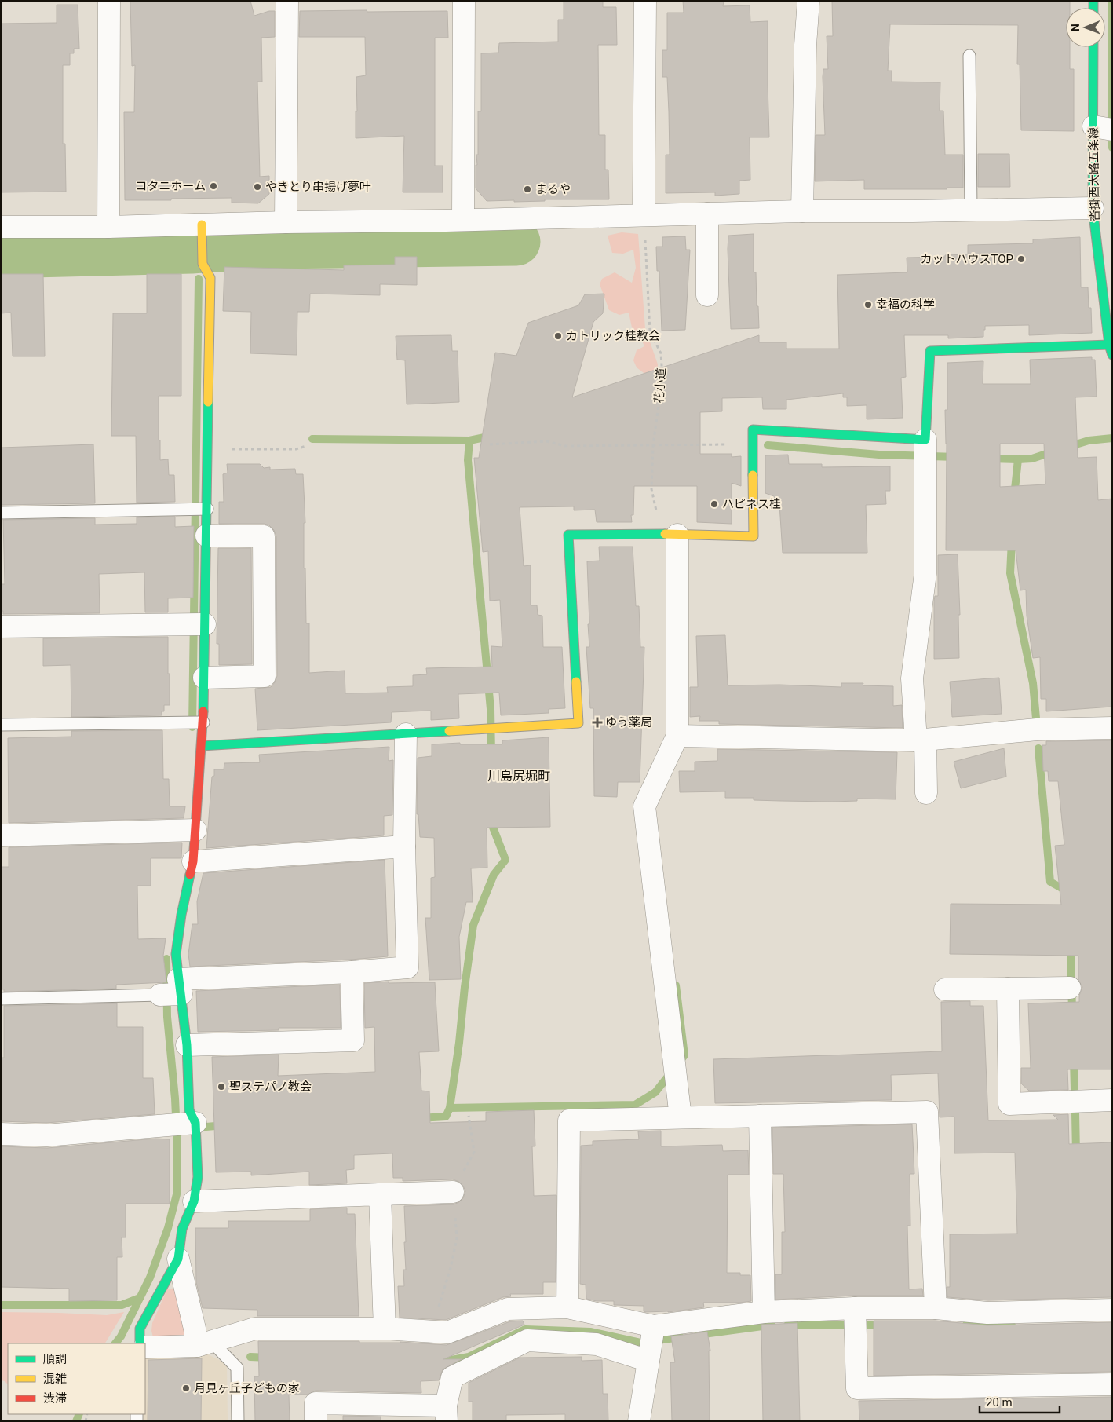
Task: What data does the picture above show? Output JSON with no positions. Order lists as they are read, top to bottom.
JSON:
{
  "streets": {
    "street": ["沓掛西大路五条線"],
    "path": ["花小道"]
  },
  "districts": ["川島尻堀町"],
  "places": {
    "other": [
      "コタニホーム",
      "やきとり串揚げ夢叶",
      "まるや",
      "カットハウスTOP",
      "幸福の科学",
      "カトリック桂教会",
      "ハピネス桂",
      "聖ステパノ教会",
      "月見ヶ丘子どもの家"
    ],
    "health": ["ゆう薬局"]
  },
  "legend": ["順調", "混雑", "渋滞"],
  "scale_bar": "20 m",
  "north": "left"
}
